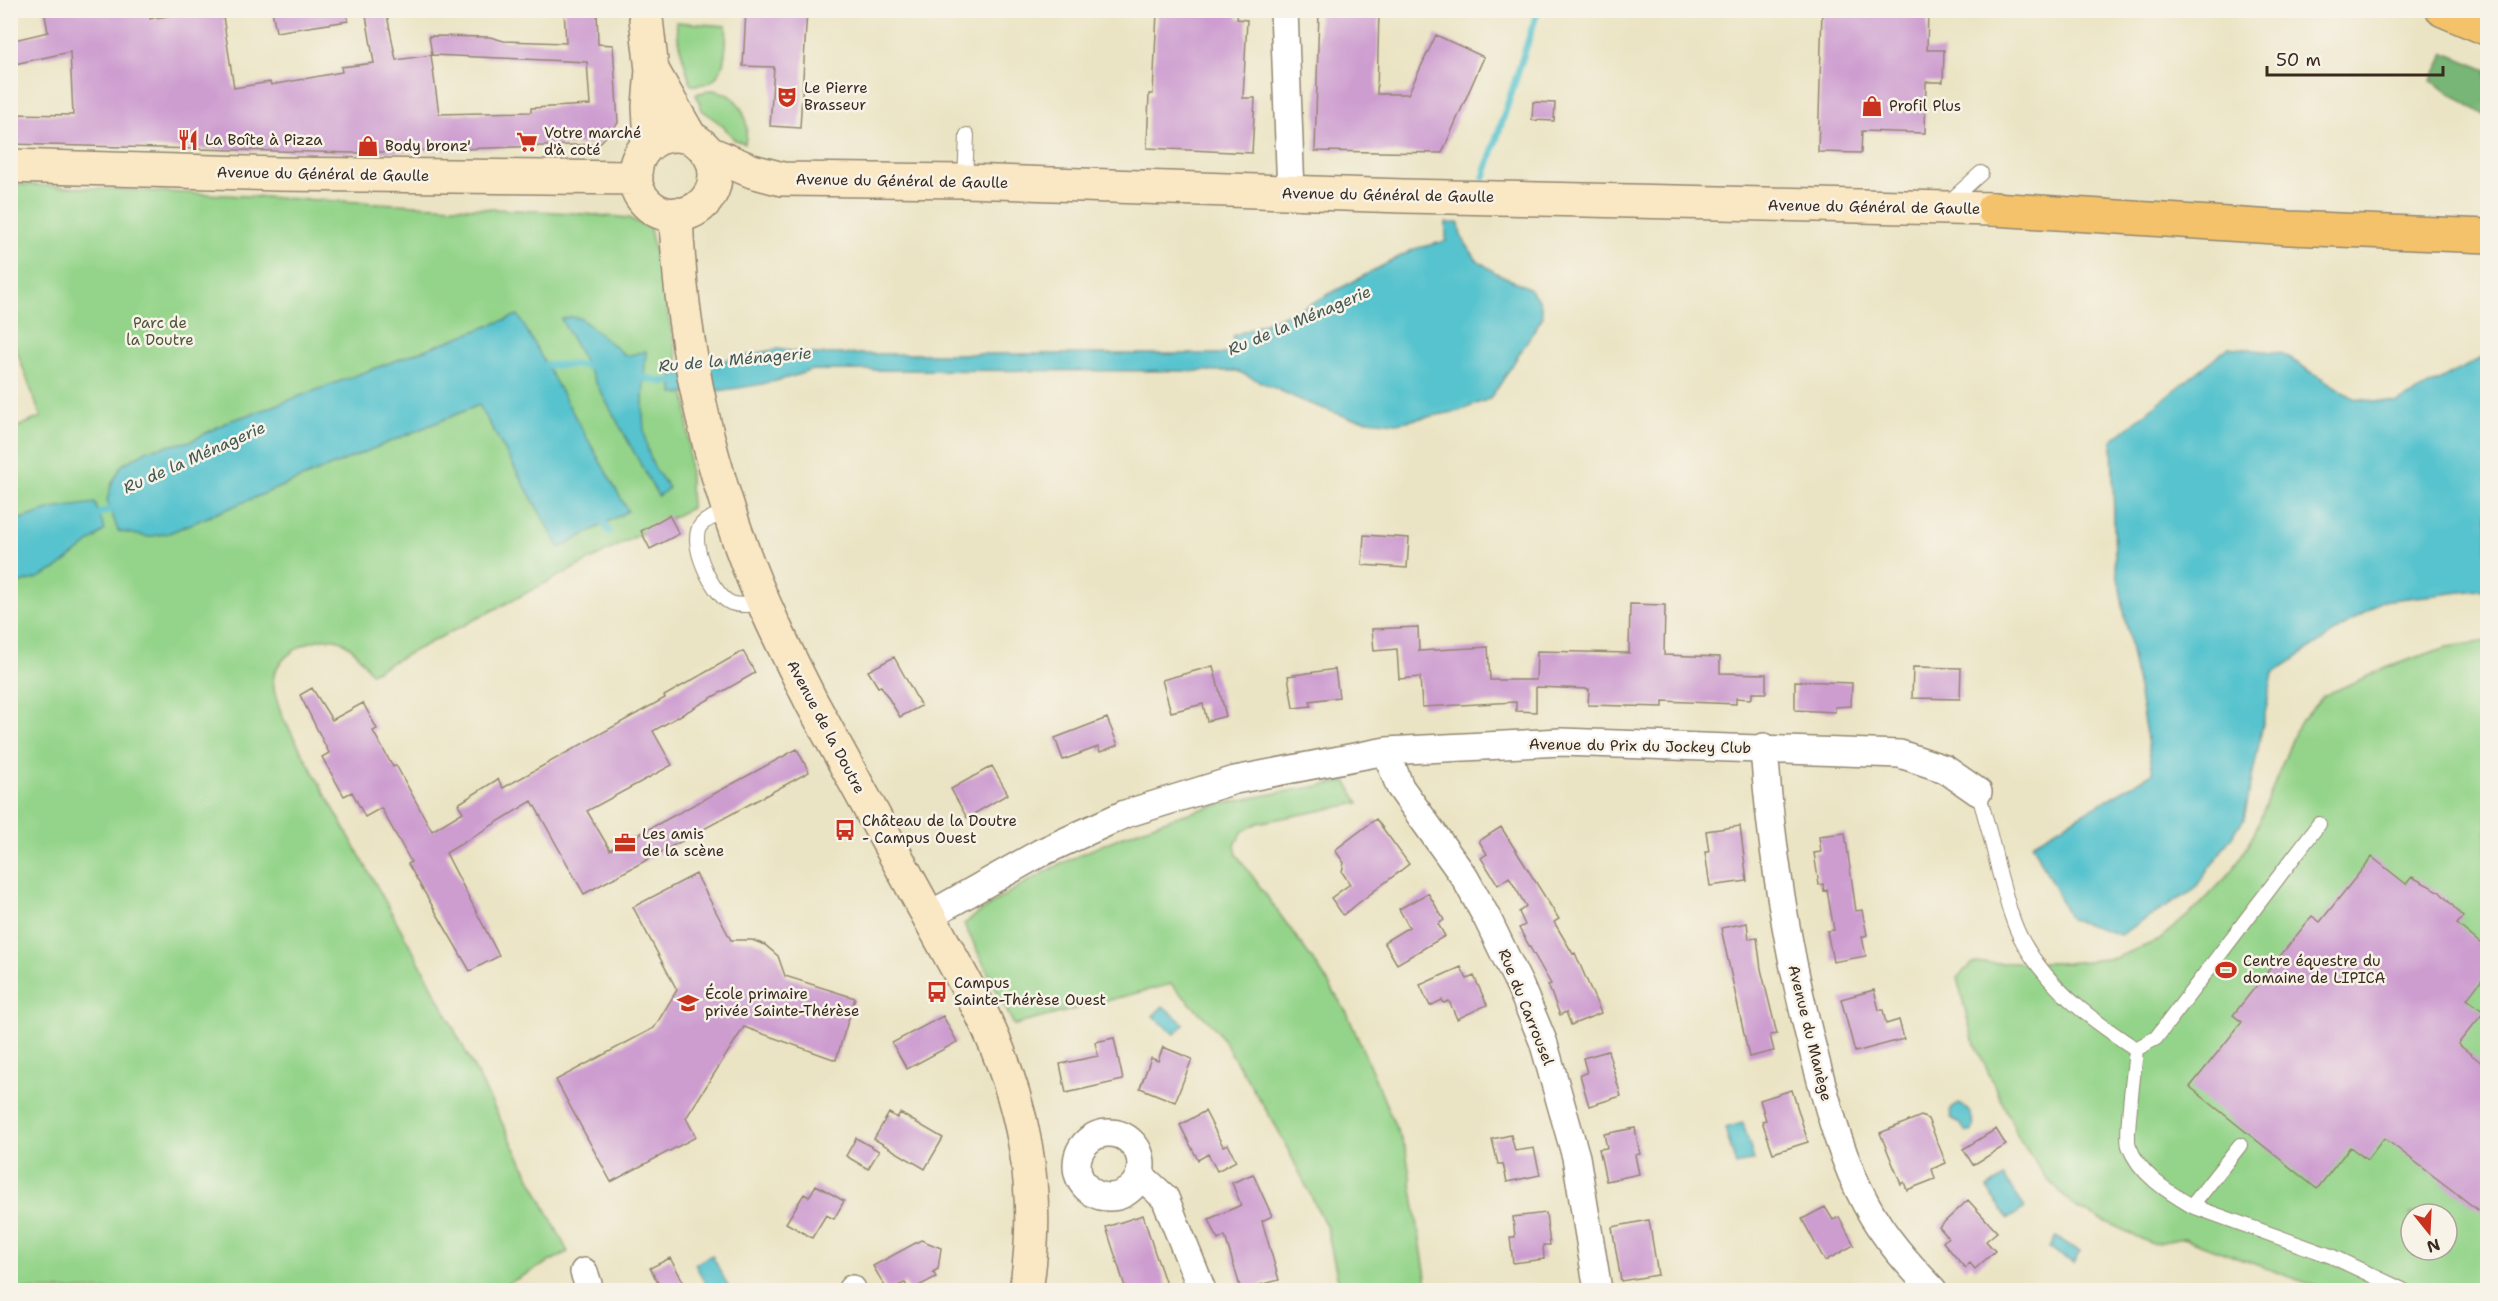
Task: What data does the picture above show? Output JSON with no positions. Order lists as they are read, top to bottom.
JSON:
{
  "streets": {
    "main road": ["Avenue du Général de Gaulle", "Avenue de la Doutre"],
    "street": ["Avenue du Prix du Jockey Club", "Rue du Carrousel", "Avenue du Manège"]
  },
  "crossings": [
    ["Avenue du Général de Gaulle", "Avenue de la Doutre"],
    ["Avenue de la Doutre", "Avenue du Prix du Jockey Club"],
    ["Avenue du Prix du Jockey Club", "Rue du Carrousel"],
    ["Avenue du Prix du Jockey Club", "Avenue du Manège"]
  ],
  "water": ["Ru de la Ménagerie"],
  "parks": ["Parc de la Doutre"],
  "places": {
    "theatre": ["Le Pierre Brasseur"],
    "shop": ["Profil Plus", "Body bronz'"],
    "restaurant": ["La Boîte à Pizza"],
    "supermarket": ["Votre marché d'à coté"],
    "bus stop": ["Château de la Doutre - Campus Ouest", "Campus Sainte-Thérèse Ouest"],
    "office": ["Les amis de la scène"],
    "sports": ["Centre équestre du domaine de LIPICA"],
    "school or university": ["École primaire privée Sainte-Thérèse"]
  },
  "scale_bar": "50 m",
  "north": "bottom"
}
